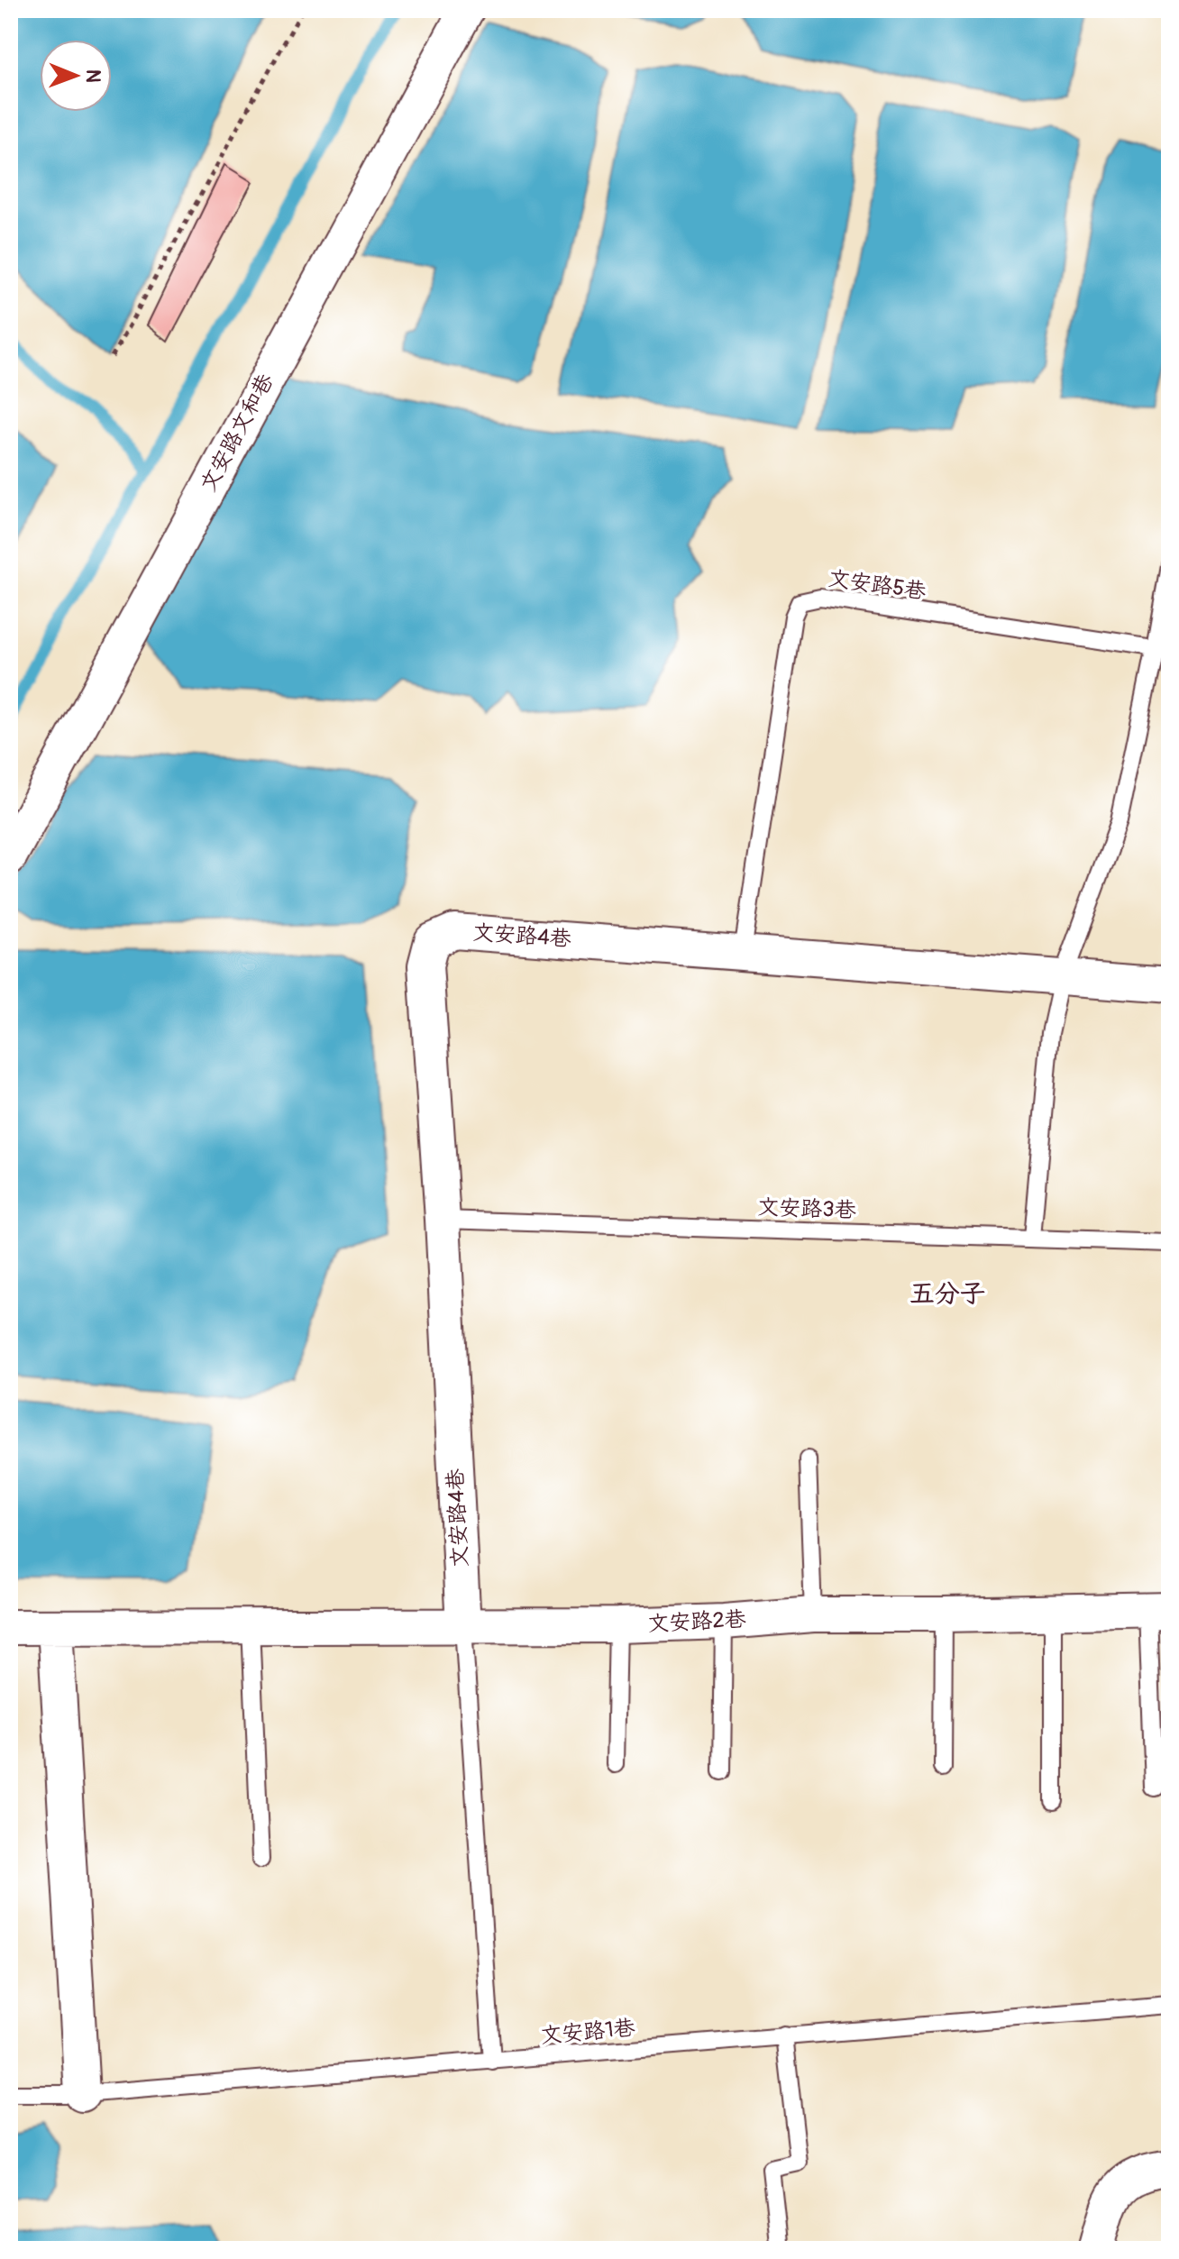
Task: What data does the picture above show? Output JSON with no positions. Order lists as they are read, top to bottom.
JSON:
{
  "streets": {
    "street": ["文安路文和巷", "文安路4巷", "文安路2巷"],
    "lane": ["文安路5巷", "文安路3巷", "文安路1巷"]
  },
  "crossings": [
    ["文安路5巷", "文安路4巷"],
    ["文安路4巷", "文安路3巷"],
    ["文安路4巷", "文安路2巷"]
  ],
  "districts": ["五分子"],
  "north": "right"
}
